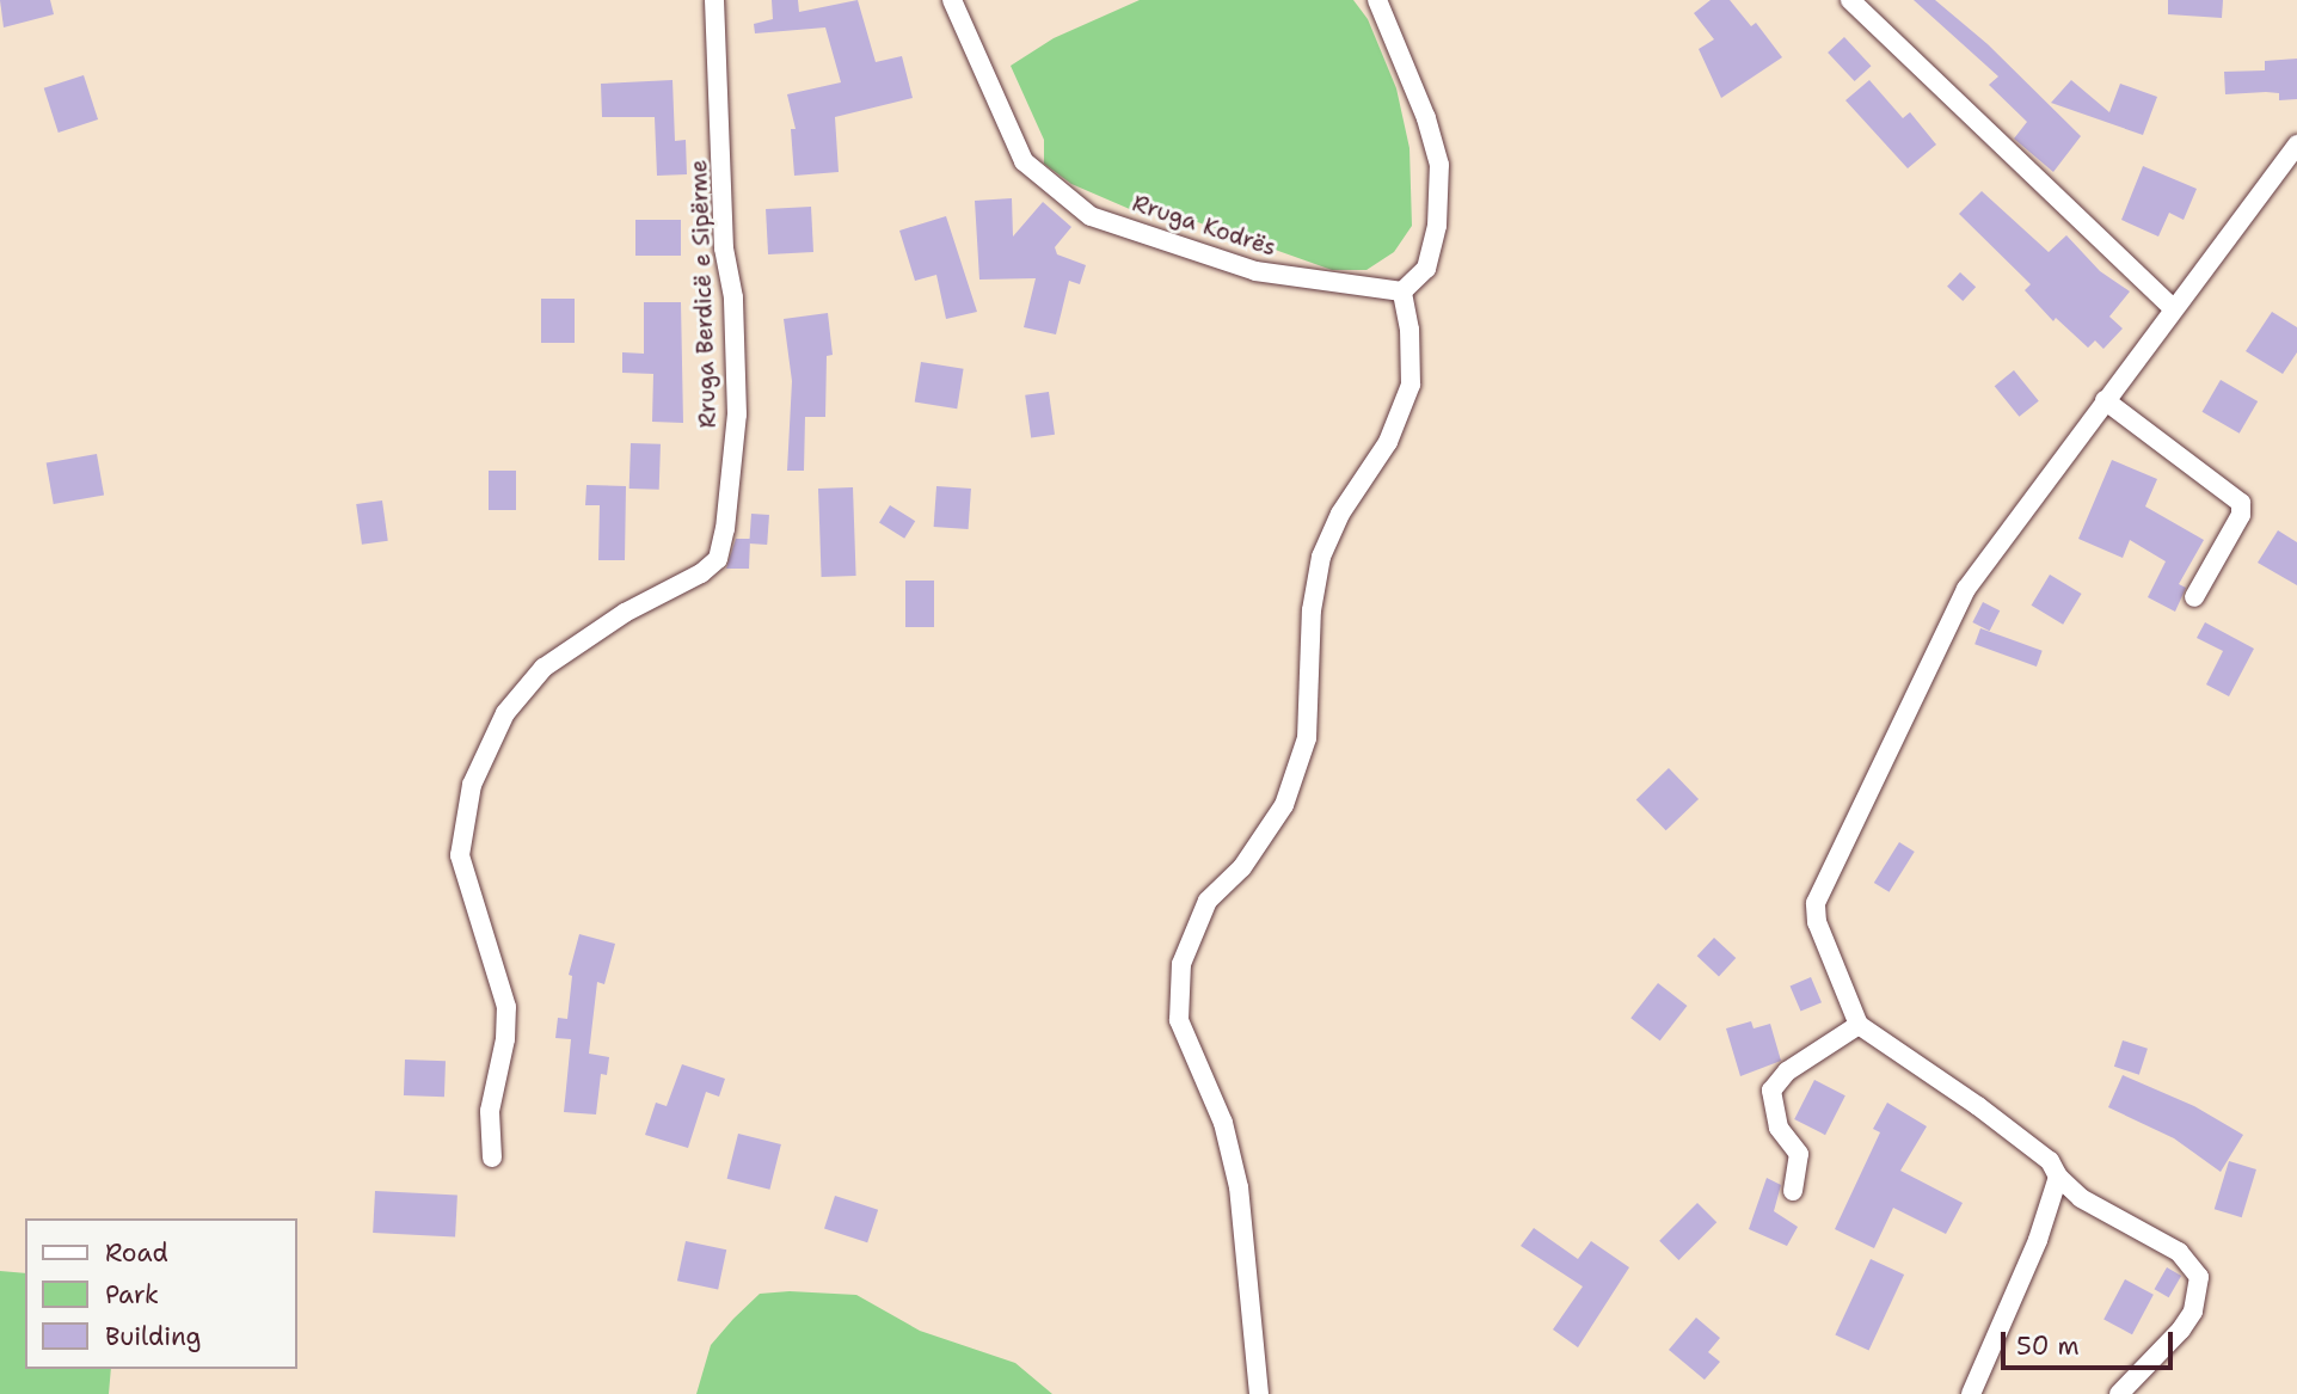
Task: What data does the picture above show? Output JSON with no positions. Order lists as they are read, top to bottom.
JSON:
{
  "streets": {
    "street": ["Rruga Kodrës", "Rruga Berdicë e Sipërme"]
  },
  "legend": ["Road", "Park", "Building"],
  "scale_bar": "50 m"
}
